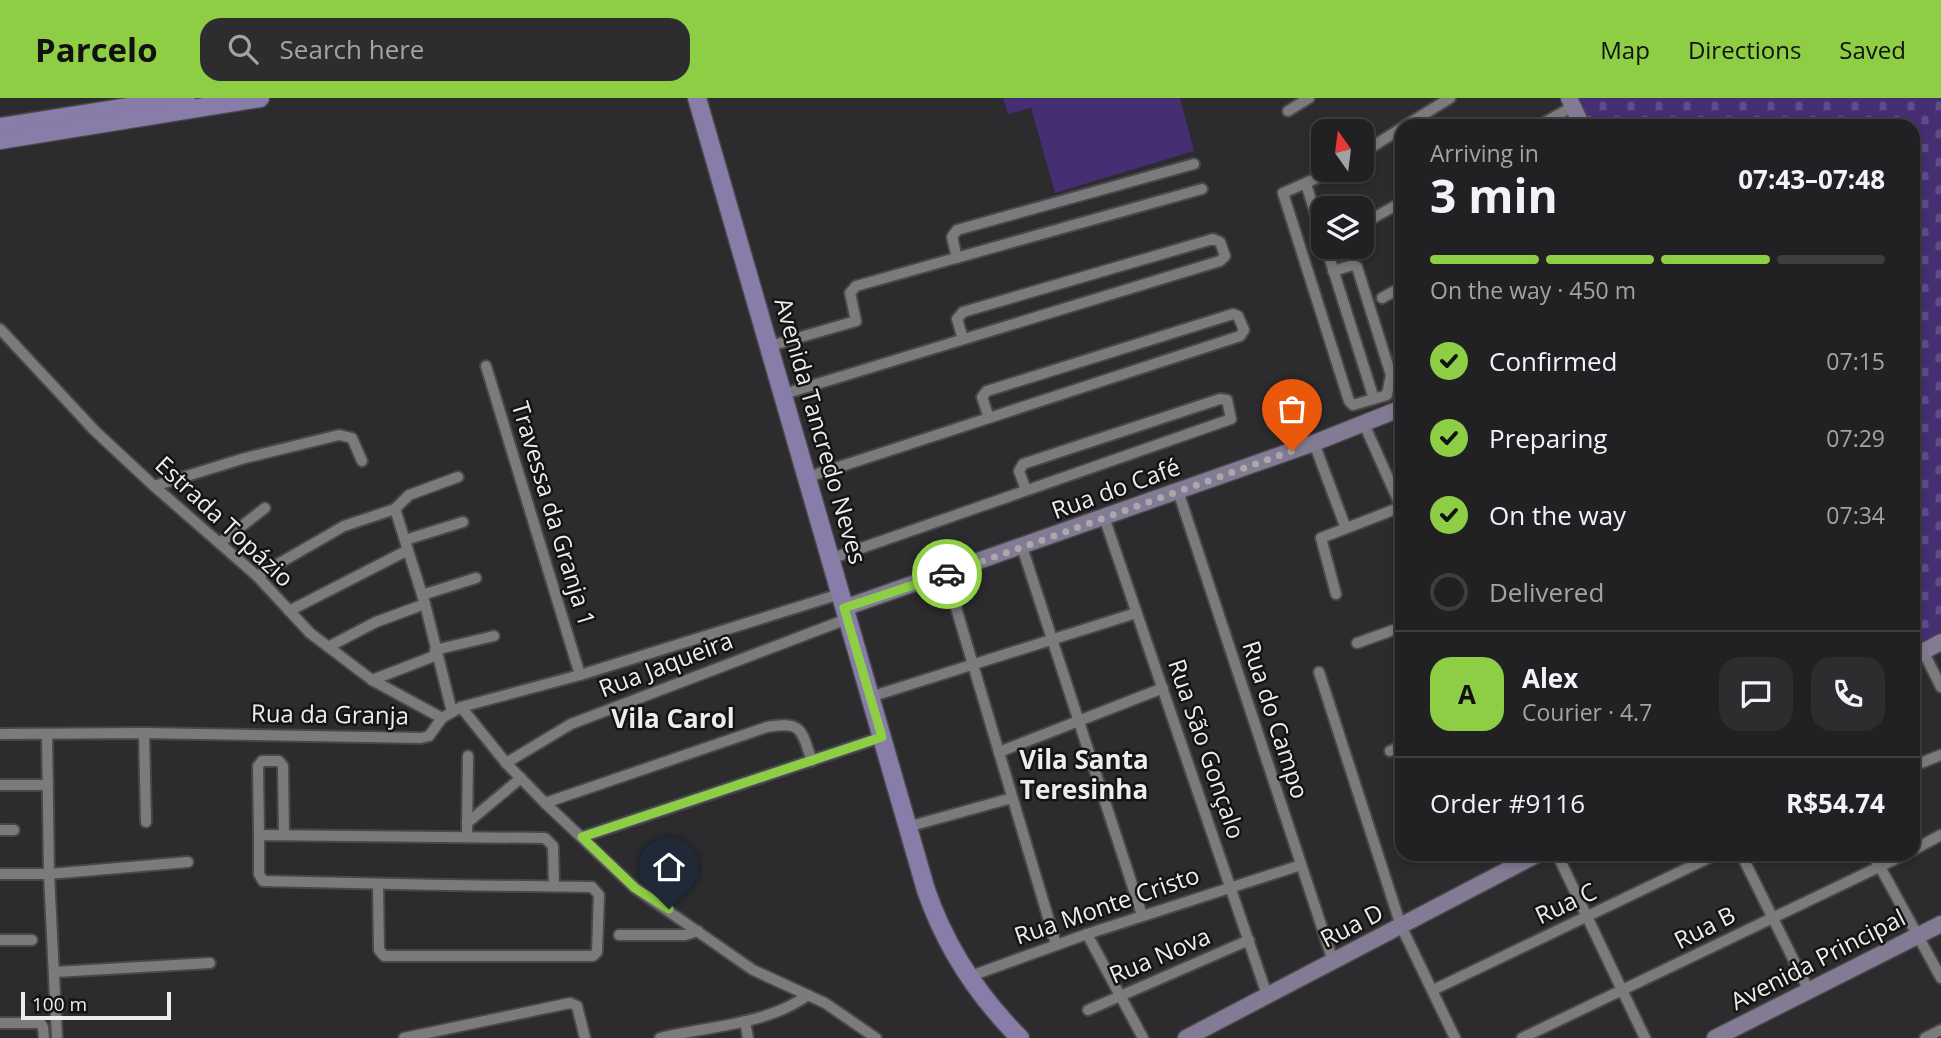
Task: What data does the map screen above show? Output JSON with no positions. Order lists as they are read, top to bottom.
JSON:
{
  "streets": {
    "main road": ["Avenida Tancredo Neves"],
    "street": [
      "Rua do Café",
      "Travessa da Granja 1",
      "Estrada Topázio",
      "Rua Jaqueira",
      "Rua da Granja",
      "Rua do Campo",
      "Rua São Gonçalo",
      "Rua C",
      "Rua Monte Cristo",
      "Rua D",
      "Rua B",
      "Rua Nova",
      "Avenida Principal"
    ]
  },
  "crossings": [
    ["Avenida Tancredo Neves", "Rua do Café"],
    ["Avenida Tancredo Neves", "Rua Jaqueira"],
    ["Avenida Tancredo Neves", "Rua da Granja"],
    ["Avenida Tancredo Neves", "Rua Monte Cristo"],
    ["Rua do Café", "Rua Jaqueira"],
    ["Rua do Café", "Rua da Granja"],
    ["Rua do Café", "Rua do Campo"],
    ["Rua do Café", "Rua São Gonçalo"],
    ["Travessa da Granja 1", "Rua da Granja"],
    ["Estrada Topázio", "Rua da Granja"],
    ["Rua Jaqueira", "Rua da Granja"],
    ["Rua do Campo", "Rua Monte Cristo"],
    ["Rua do Campo", "Rua D"],
    ["Rua São Gonçalo", "Rua Monte Cristo"],
    ["Rua São Gonçalo", "Rua D"],
    ["Rua São Gonçalo", "Rua Nova"]
  ],
  "districts": ["Vila Carol", "Vila Santa Teresinha"],
  "scale_bar": "100 m",
  "north": "top",
  "page": {
    "header": "Parcelo",
    "search": "Search here",
    "nav": ["Map", "Directions", "Saved"],
    "heading": ["3 min", "Arriving in", "07:43–07:48"],
    "panel": [
      "Alex",
      "Courier · 4.7",
      "Order #9116",
      "R$54.74"
    ],
    "bar": "On the way · 450 m",
    "list": [
      ["Confirmed", "07:15"],
      ["Preparing", "07:29"],
      ["On the way", "07:34"],
      "Delivered"
    ],
    "round": "A",
    "scale": "100 m"
  }
}
